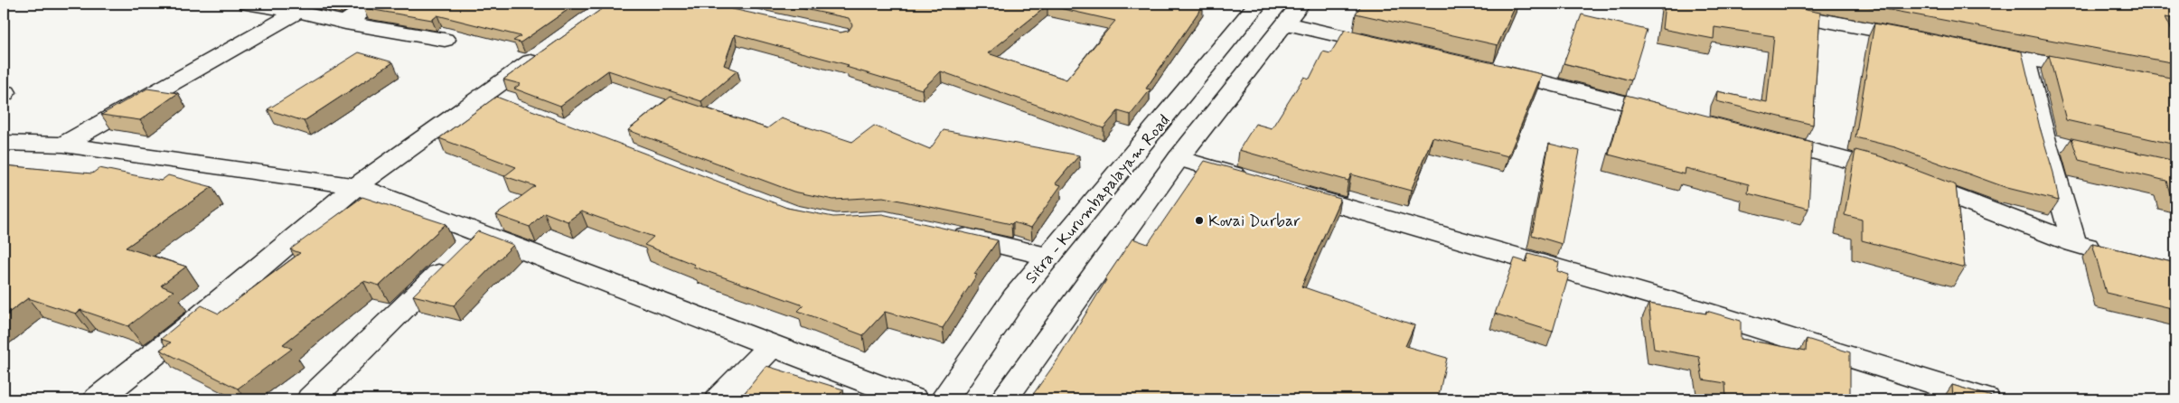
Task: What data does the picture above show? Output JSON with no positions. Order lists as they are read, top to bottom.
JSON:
{
  "streets": {
    "street": ["Sitra - Kurumbapalayam Road"]
  },
  "places": ["Kovai Durbar"]
}
